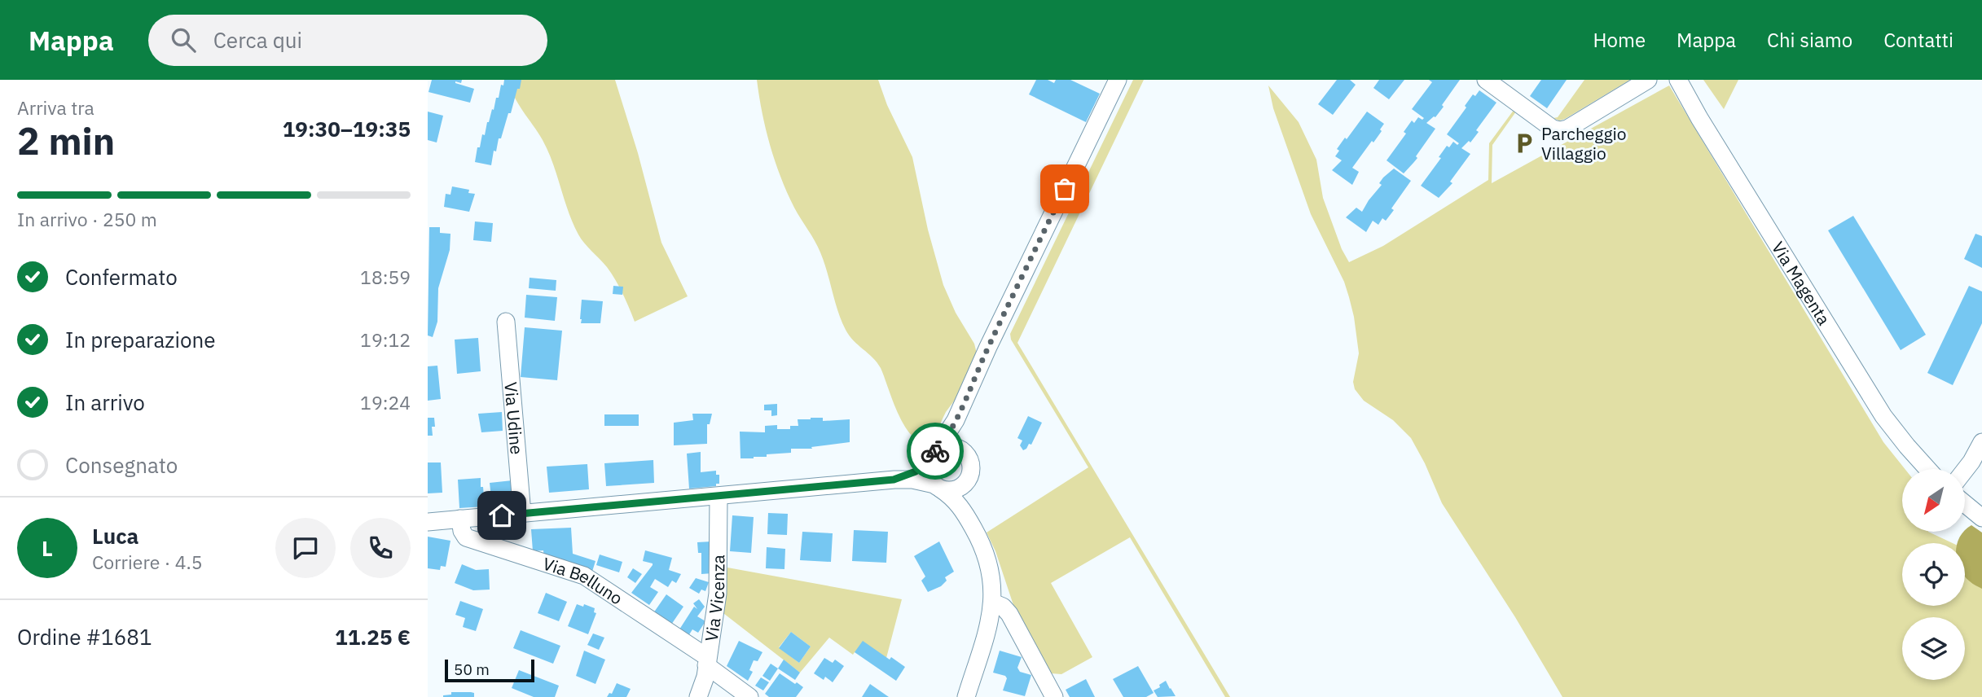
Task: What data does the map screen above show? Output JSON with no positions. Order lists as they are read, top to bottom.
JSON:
{
  "streets": {
    "street": [
      "Via Magenta",
      "Via Udine",
      "Via Belluno",
      "Via Vicenza"
    ]
  },
  "crossings": [
    ["Via Belluno", "Via Vicenza"]
  ],
  "places": {
    "parking": ["Parcheggio Villaggio"]
  },
  "scale_bar": "50 m",
  "north": "bottom left",
  "page": {
    "header": "Mappa",
    "search": "Cerca qui",
    "nav": [
      "Home",
      "Mappa",
      "Chi siamo",
      "Contatti"
    ],
    "heading": ["2 min", "Arriva tra", "19:30–19:35"],
    "panel": [
      "Luca",
      "Corriere · 4.5",
      "Ordine #1681",
      "11.25 €"
    ],
    "bar": "In arrivo · 250 m",
    "list": [
      ["Confermato", "18:59"],
      ["In preparazione", "19:12"],
      ["In arrivo", "19:24"],
      "Consegnato"
    ],
    "round": "L",
    "scale": "50 m"
  }
}
